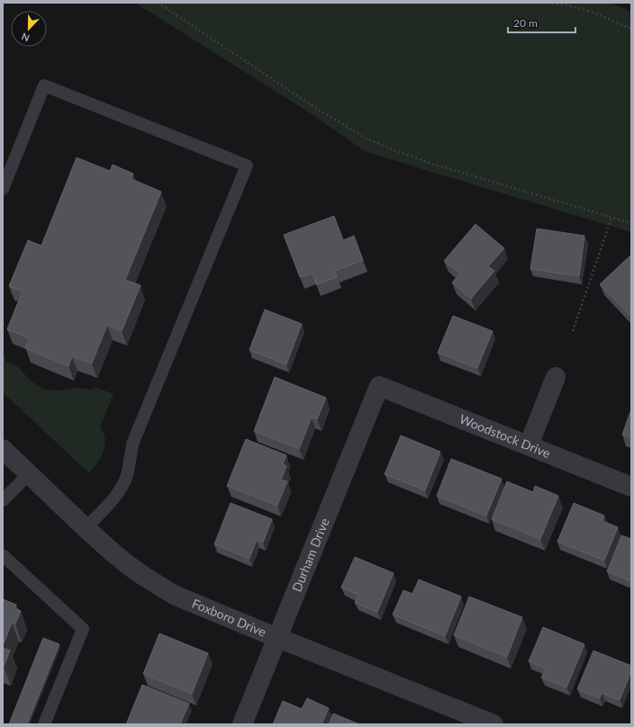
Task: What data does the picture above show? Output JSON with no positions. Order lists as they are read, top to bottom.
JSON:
{
  "streets": {
    "street": ["Woodstock Drive", "Durham Drive", "Foxboro Drive"]
  },
  "crossings": [
    ["Woodstock Drive", "Durham Drive"],
    ["Durham Drive", "Foxboro Drive"]
  ],
  "scale_bar": "20 m",
  "north": "bottom"
}
